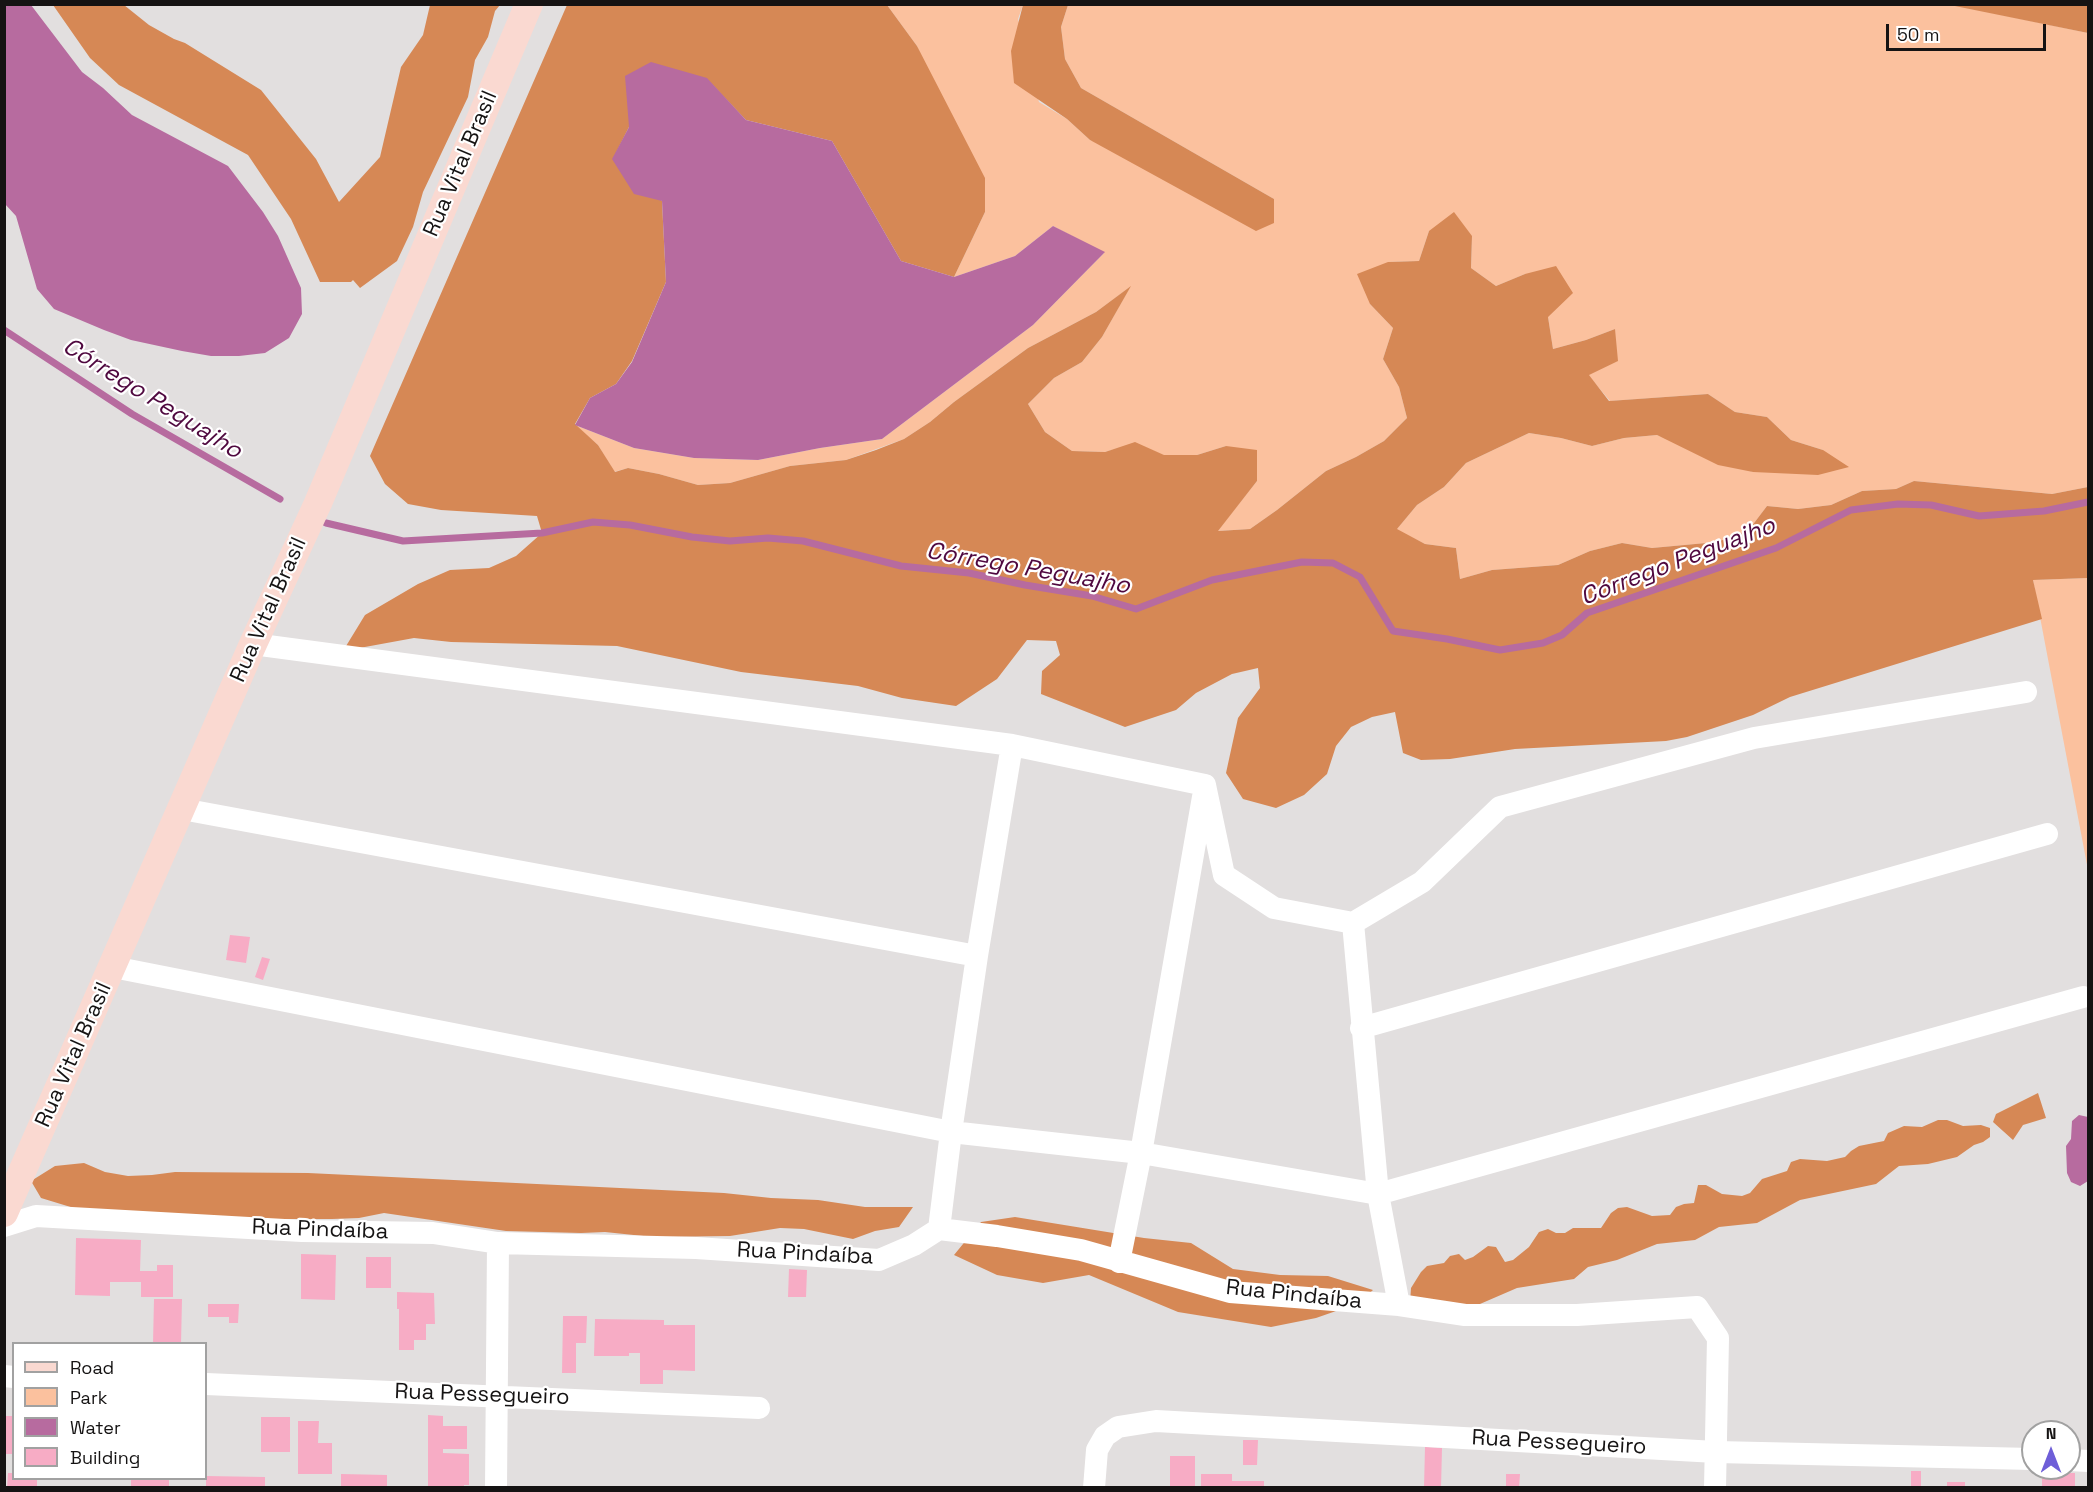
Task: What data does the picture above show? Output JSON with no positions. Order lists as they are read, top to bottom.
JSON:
{
  "streets": {
    "main road": ["Rua Vital Brasil"],
    "street": ["Rua Pindaíba", "Rua Pessegueiro"]
  },
  "crossings": [
    ["Rua Pindaíba", "Rua Pessegueiro"]
  ],
  "water": ["Córrego Peguajho"],
  "legend": [
    "Road",
    "Park",
    "Water",
    "Building"
  ],
  "scale_bar": "50 m",
  "north": "top"
}
